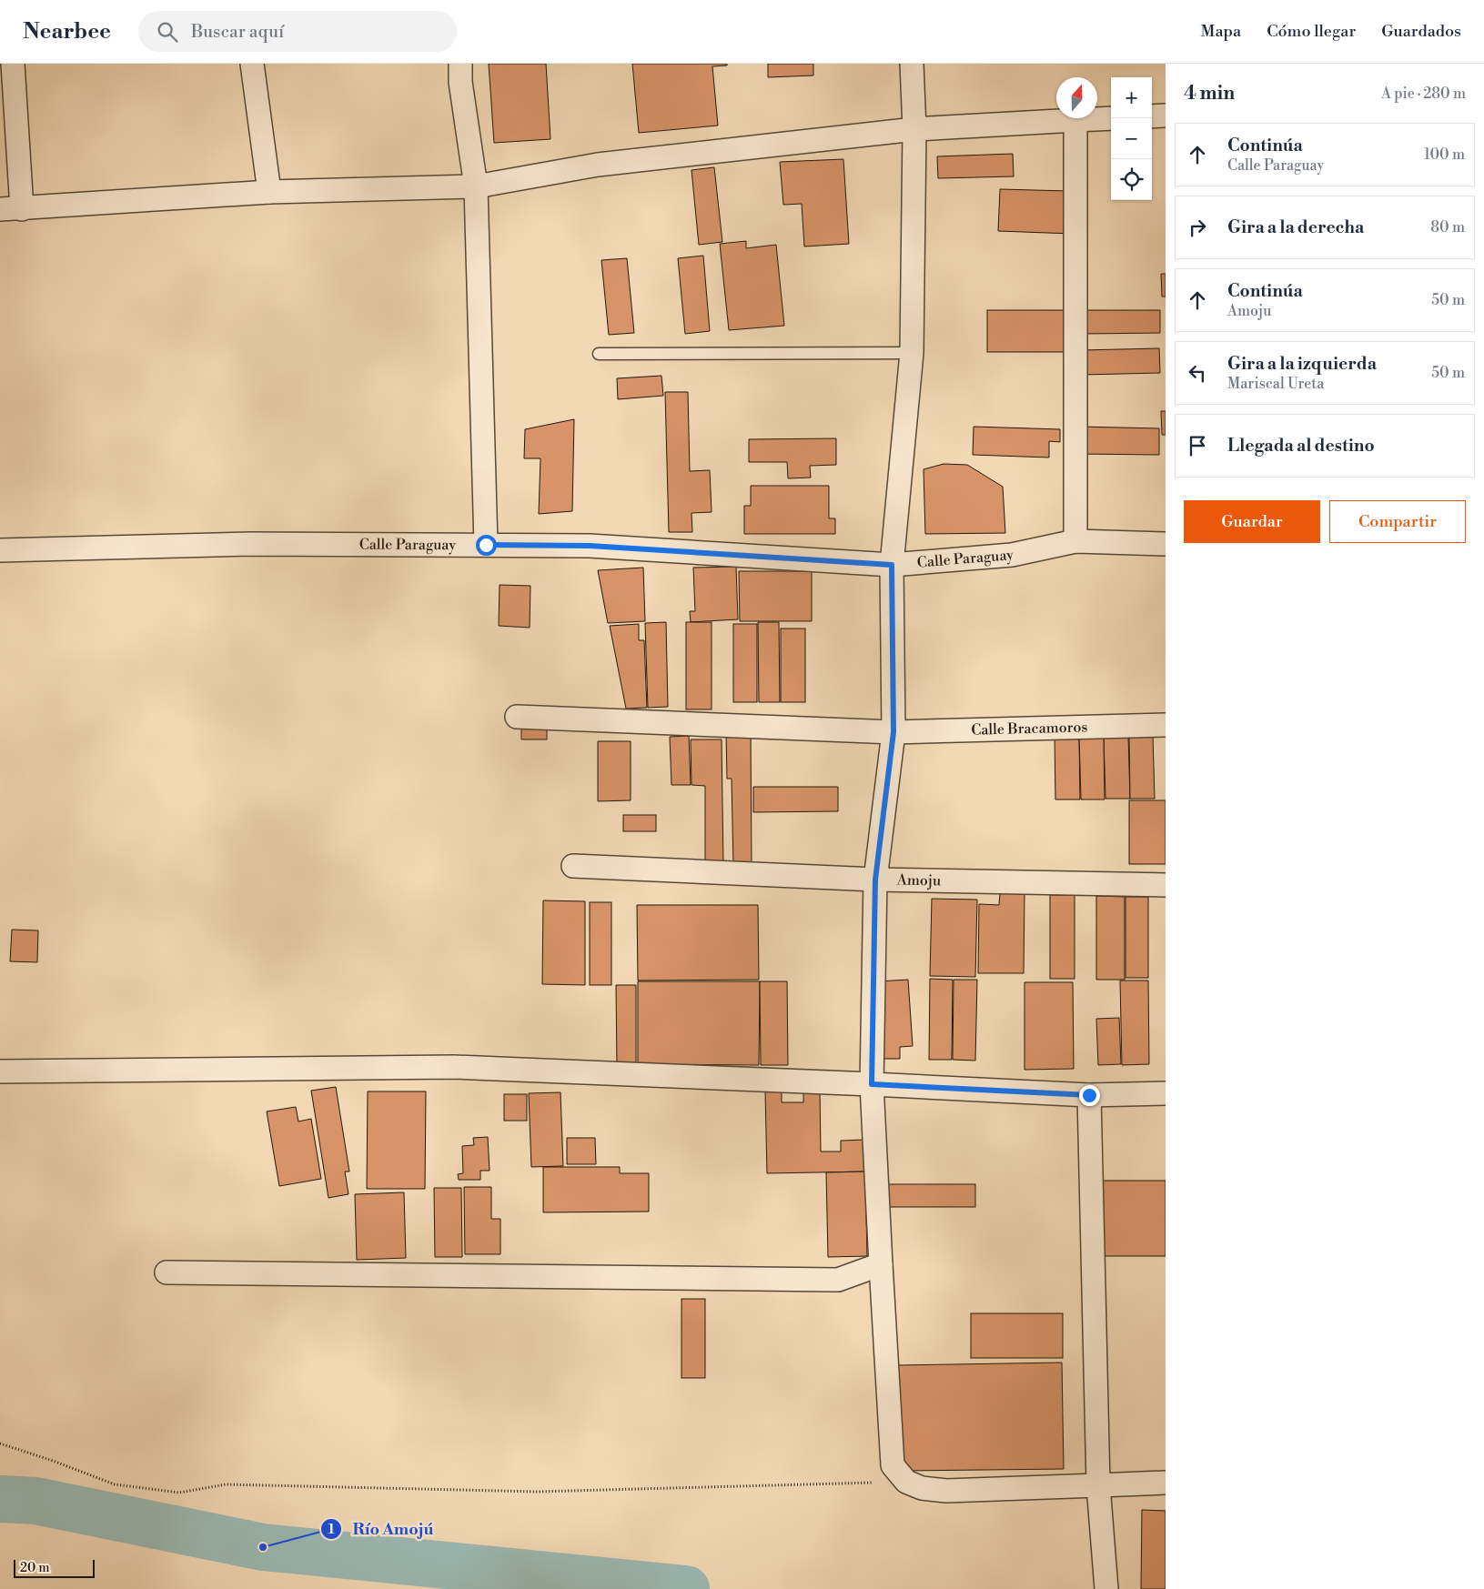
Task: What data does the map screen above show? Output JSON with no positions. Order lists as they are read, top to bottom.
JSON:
{
  "streets": {
    "street": ["Calle Paraguay", "Calle Bracamoros", "Amoju"]
  },
  "places": ["Río Amojú"],
  "scale_bar": "20 m",
  "north": "top",
  "page": {
    "header": "Nearbee",
    "search": "Buscar aquí",
    "nav": ["Mapa", "Cómo llegar", "Guardados"],
    "heading": ["4 min", "A pie · 280 m"],
    "map_buttons": ["+", "−"],
    "list": [
      ["Continúa", "Calle Paraguay", "100 m"],
      ["Gira a la derecha", "80 m"],
      ["Continúa", "Amoju", "50 m"],
      ["Gira a la izquierda", "Mariscal Ureta", "50 m"],
      "Llegada al destino"
    ],
    "buttons": ["Guardar", "Compartir"],
    "scale": "20 m"
  }
}
